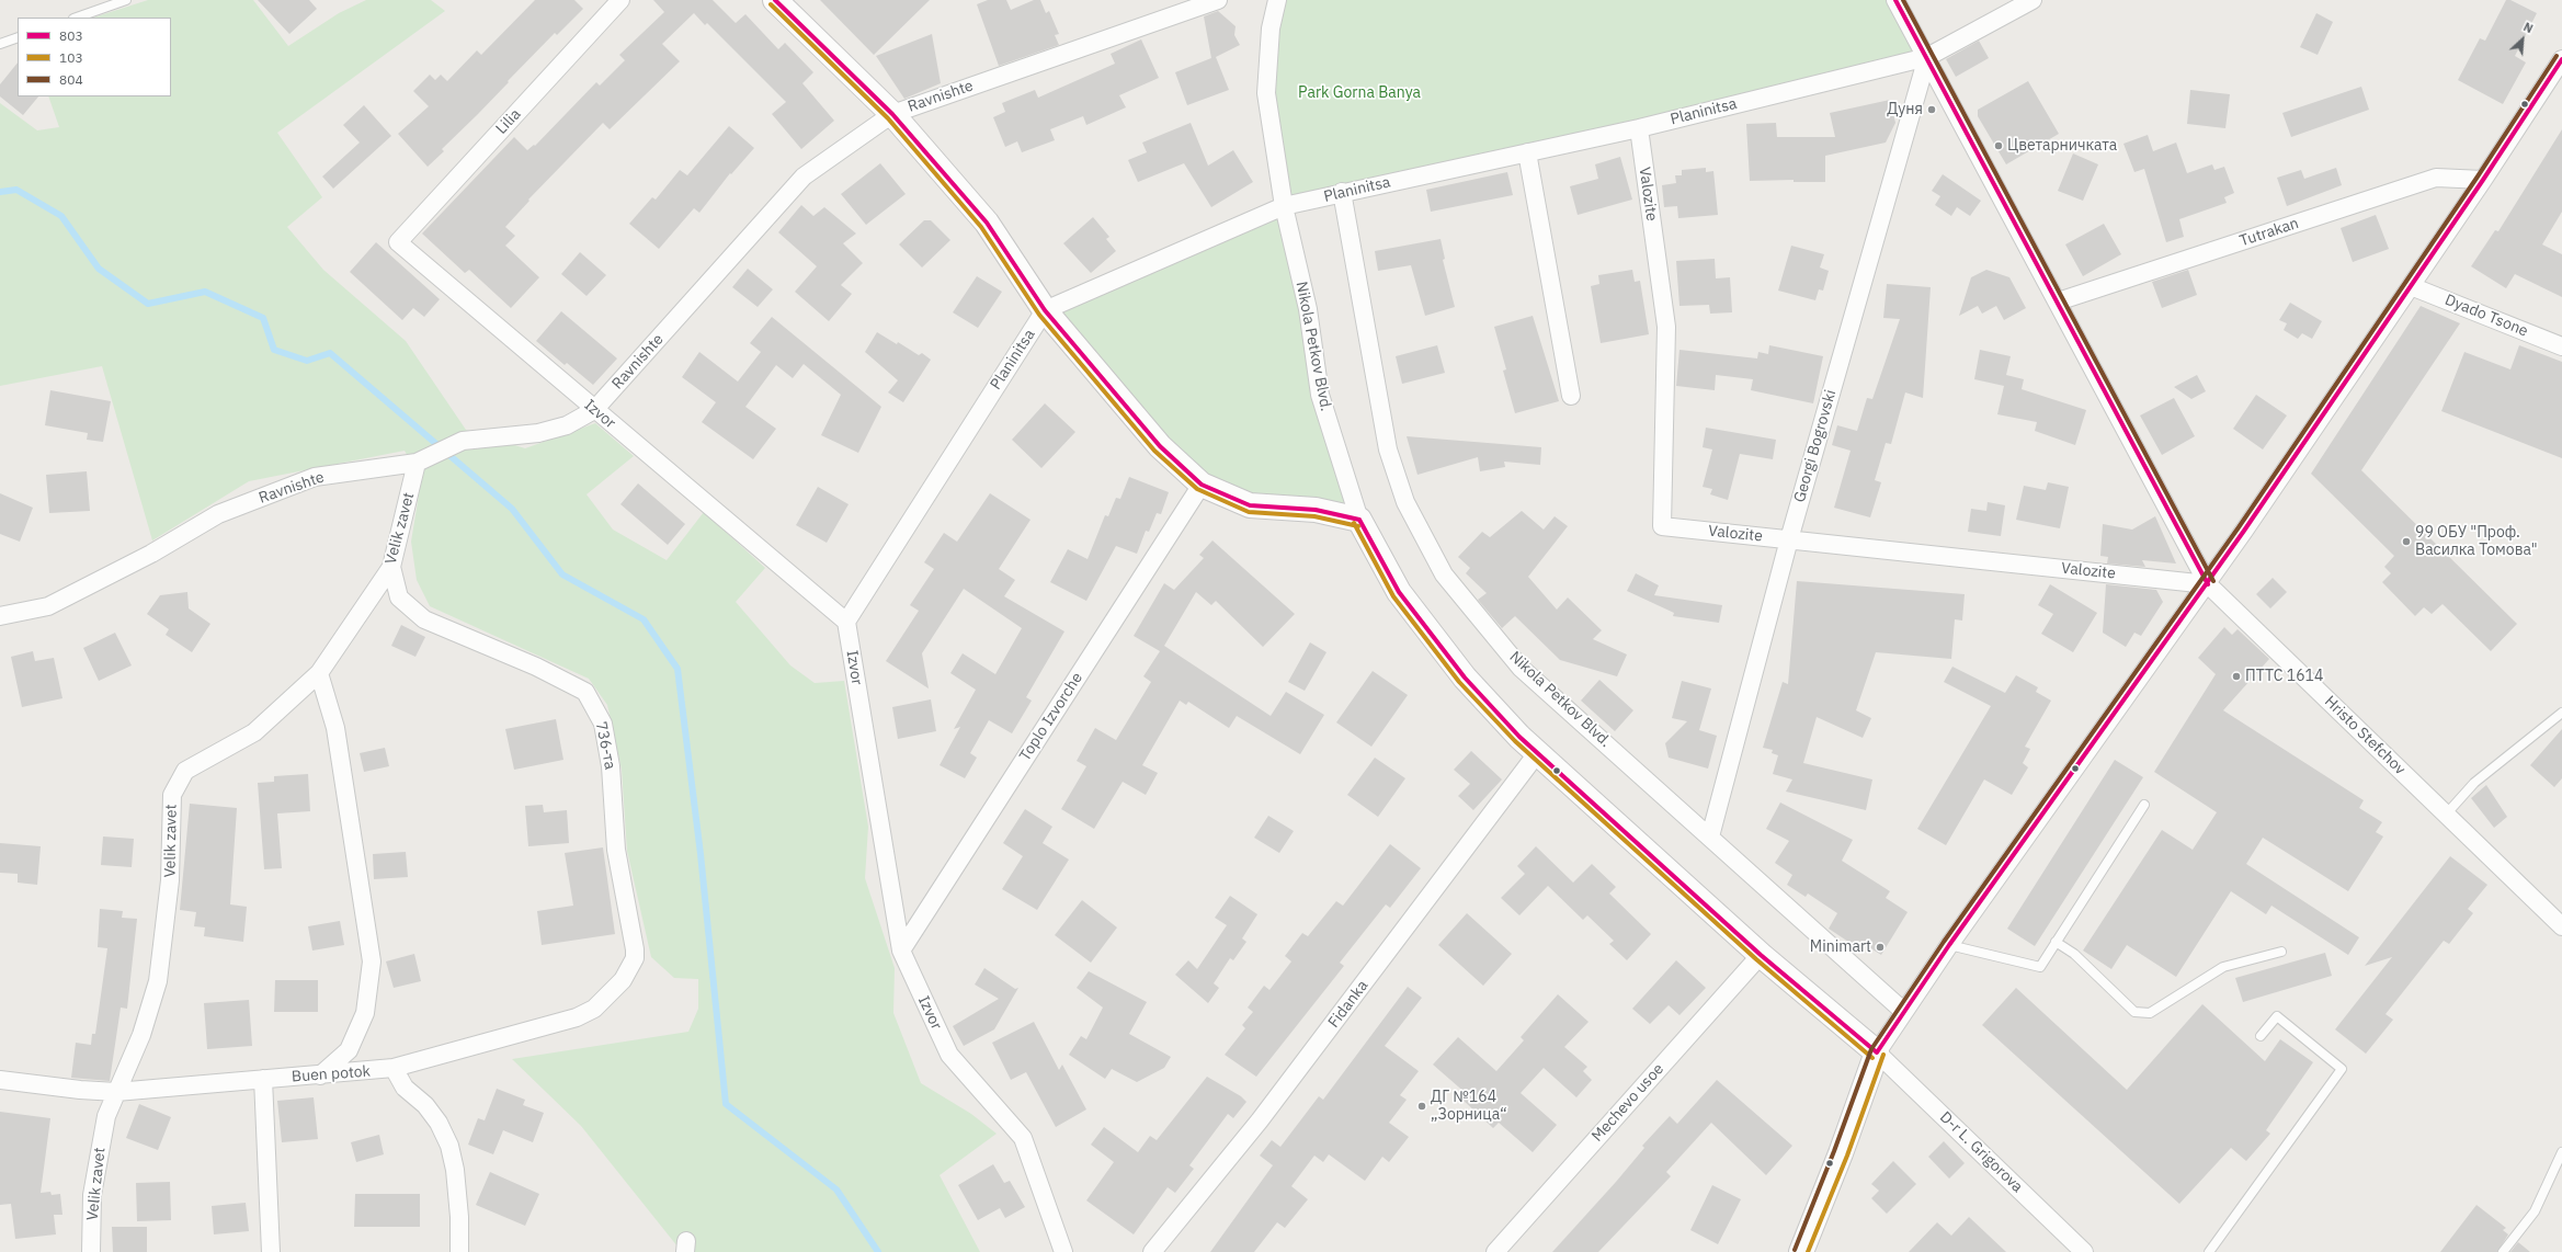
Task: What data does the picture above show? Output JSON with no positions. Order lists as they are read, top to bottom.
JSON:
{
  "streets": {
    "street": [
      "Ravnishte",
      "Planinitsa",
      "Lilia",
      "Valozite",
      "Tutrakan",
      "Dyado Tsone",
      "Nikola Petkov Blvd.",
      "Izvor",
      "Georgi Bogrovski",
      "Velik zavet",
      "Toplo Izvorche",
      "Hristo Stefchov",
      "736-та",
      "Fidanka",
      "Buen potok",
      "Mechevo usoe",
      "D-r L. Grigorova"
    ]
  },
  "crossings": [
    ["Ravnishte", "Izvor"],
    ["Ravnishte", "Velik zavet"],
    ["Planinitsa", "Valozite"],
    ["Planinitsa", "Nikola Petkov Blvd."],
    ["Planinitsa", "Izvor"],
    ["Planinitsa", "Georgi Bogrovski"],
    ["Planinitsa", "Hristo Stefchov"],
    ["Lilia", "Izvor"],
    ["Valozite", "Georgi Bogrovski"],
    ["Valozite", "Hristo Stefchov"],
    ["Tutrakan", "Hristo Stefchov"],
    ["Nikola Petkov Blvd.", "Georgi Bogrovski"],
    ["Nikola Petkov Blvd.", "Fidanka"],
    ["Nikola Petkov Blvd.", "Mechevo usoe"],
    ["Nikola Petkov Blvd.", "D-r L. Grigorova"],
    ["Izvor", "Toplo Izvorche"],
    ["Georgi Bogrovski", "Hristo Stefchov"],
    ["Velik zavet", "736-та"],
    ["Velik zavet", "Buen potok"],
    ["736-та", "Buen potok"]
  ],
  "parks": ["Park Gorna Banya"],
  "places": [
    "Дуня",
    "Цветарничката",
    "99 ОБУ \"Проф. Василка Томова\"",
    "ПТТС 1614",
    "Minimart",
    "ДГ №164 „Зорница“"
  ],
  "lines": ["transit line 803", "transit line 804", "transit line 103"],
  "legend": ["803", "103", "804"],
  "north": "top right"
}
